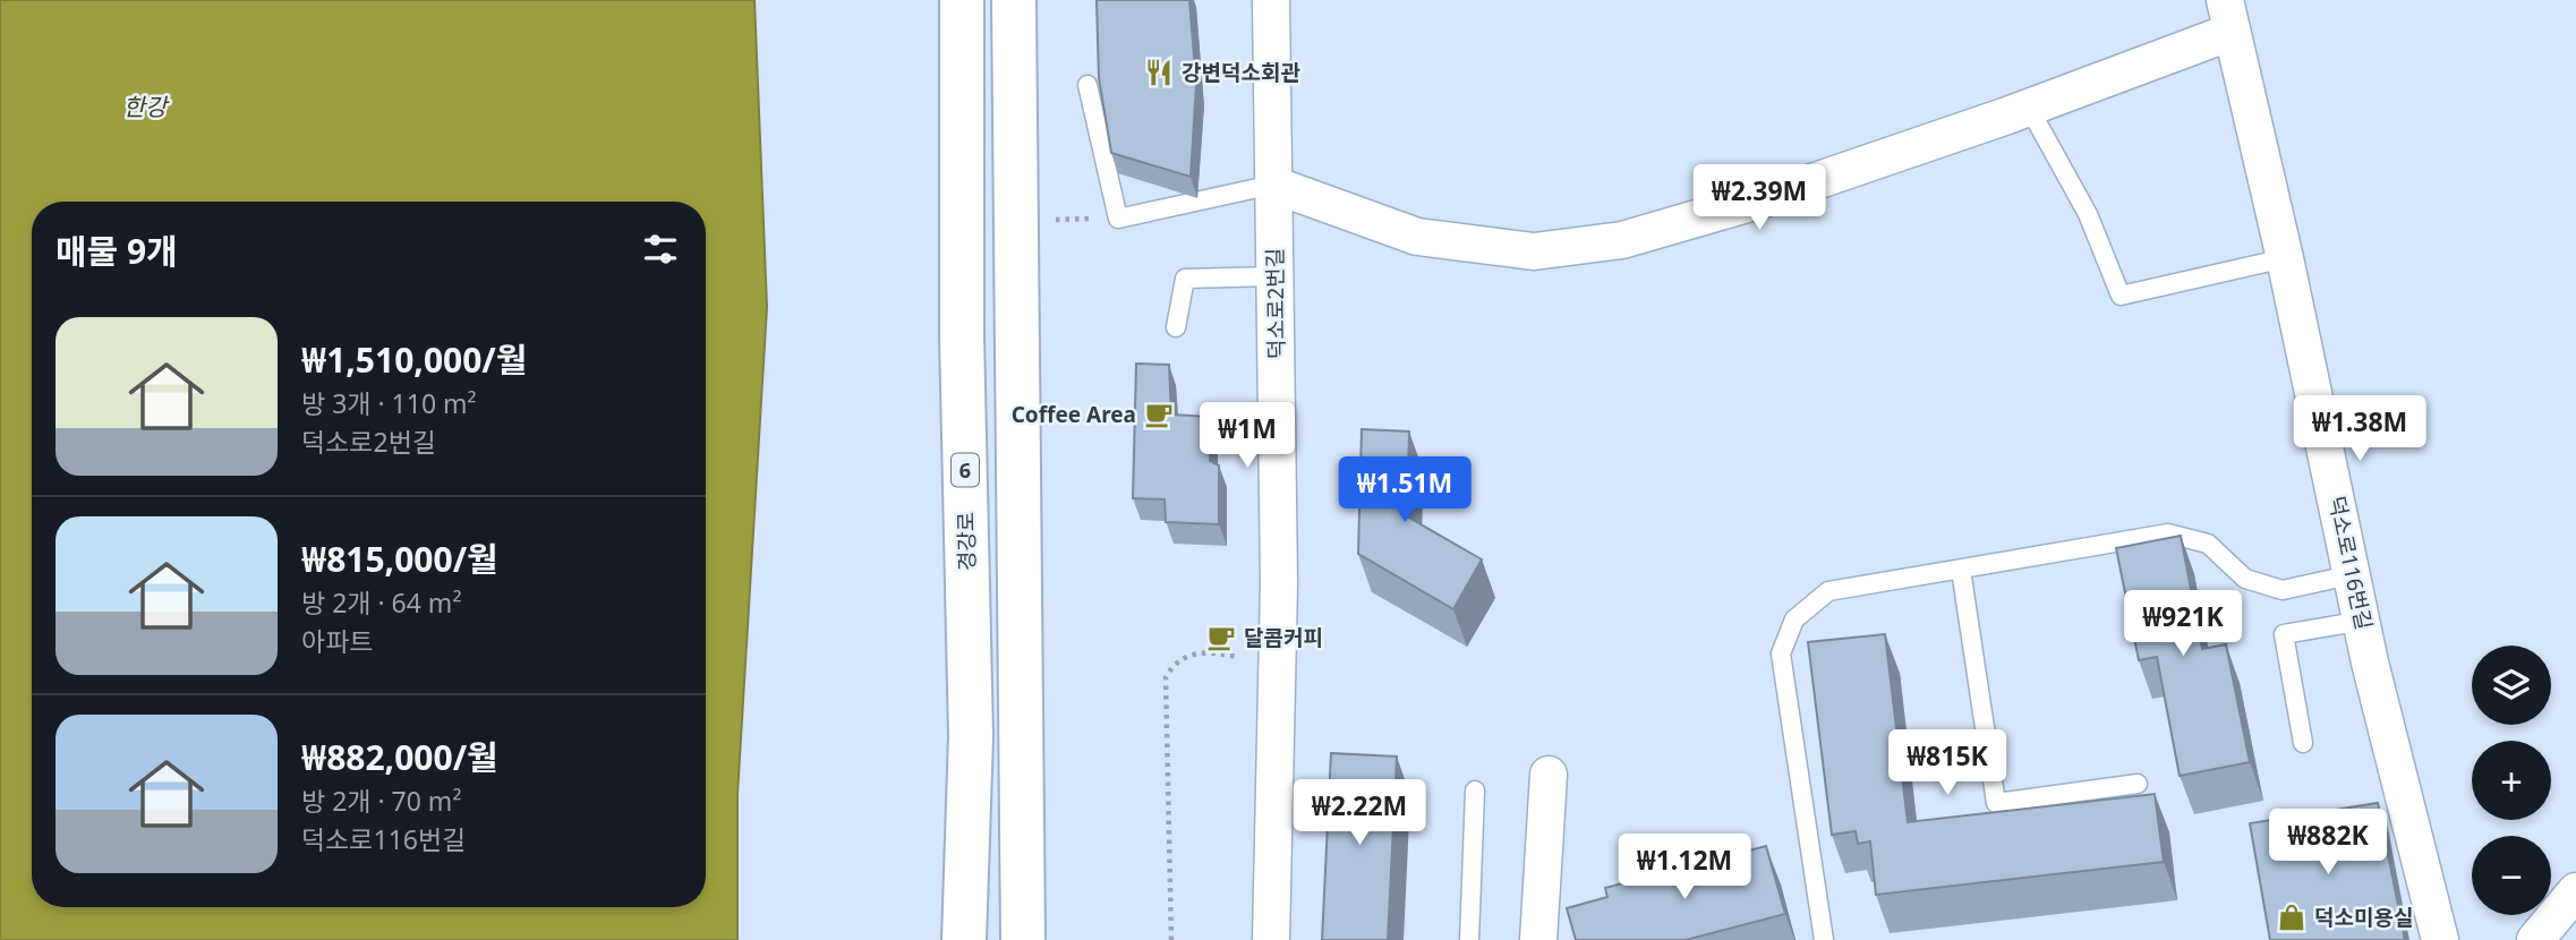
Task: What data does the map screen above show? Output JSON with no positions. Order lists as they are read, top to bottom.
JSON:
{
  "streets": {
    "main road": ["6", "경강로"],
    "street": ["덕소로2번길", "덕소로116번길"]
  },
  "water": ["한강"],
  "places": {
    "restaurant": ["강변덕소회관"],
    "cafe": ["Coffee Area", "달콤커피"],
    "shop": ["덕소미용실"]
  },
  "page": {
    "price": [
      "₩2.39M",
      "₩1.38M",
      "₩1M",
      "₩1.51M",
      "₩921K",
      "₩815K",
      "₩2.22M",
      "₩882K",
      "₩1.12M"
    ],
    "heading": "매물 9개",
    "list": [
      {
        "name": "₩1,510,000/월",
        "note": "방 3개 · 110 m² · 덕소로2번길"
      },
      {
        "name": "₩815,000/월",
        "note": "방 2개 · 64 m² · 아파트"
      },
      {
        "name": "₩882,000/월",
        "note": "방 2개 · 70 m² · 덕소로116번길"
      }
    ],
    "map_buttons": ["+", "−"]
  }
}
